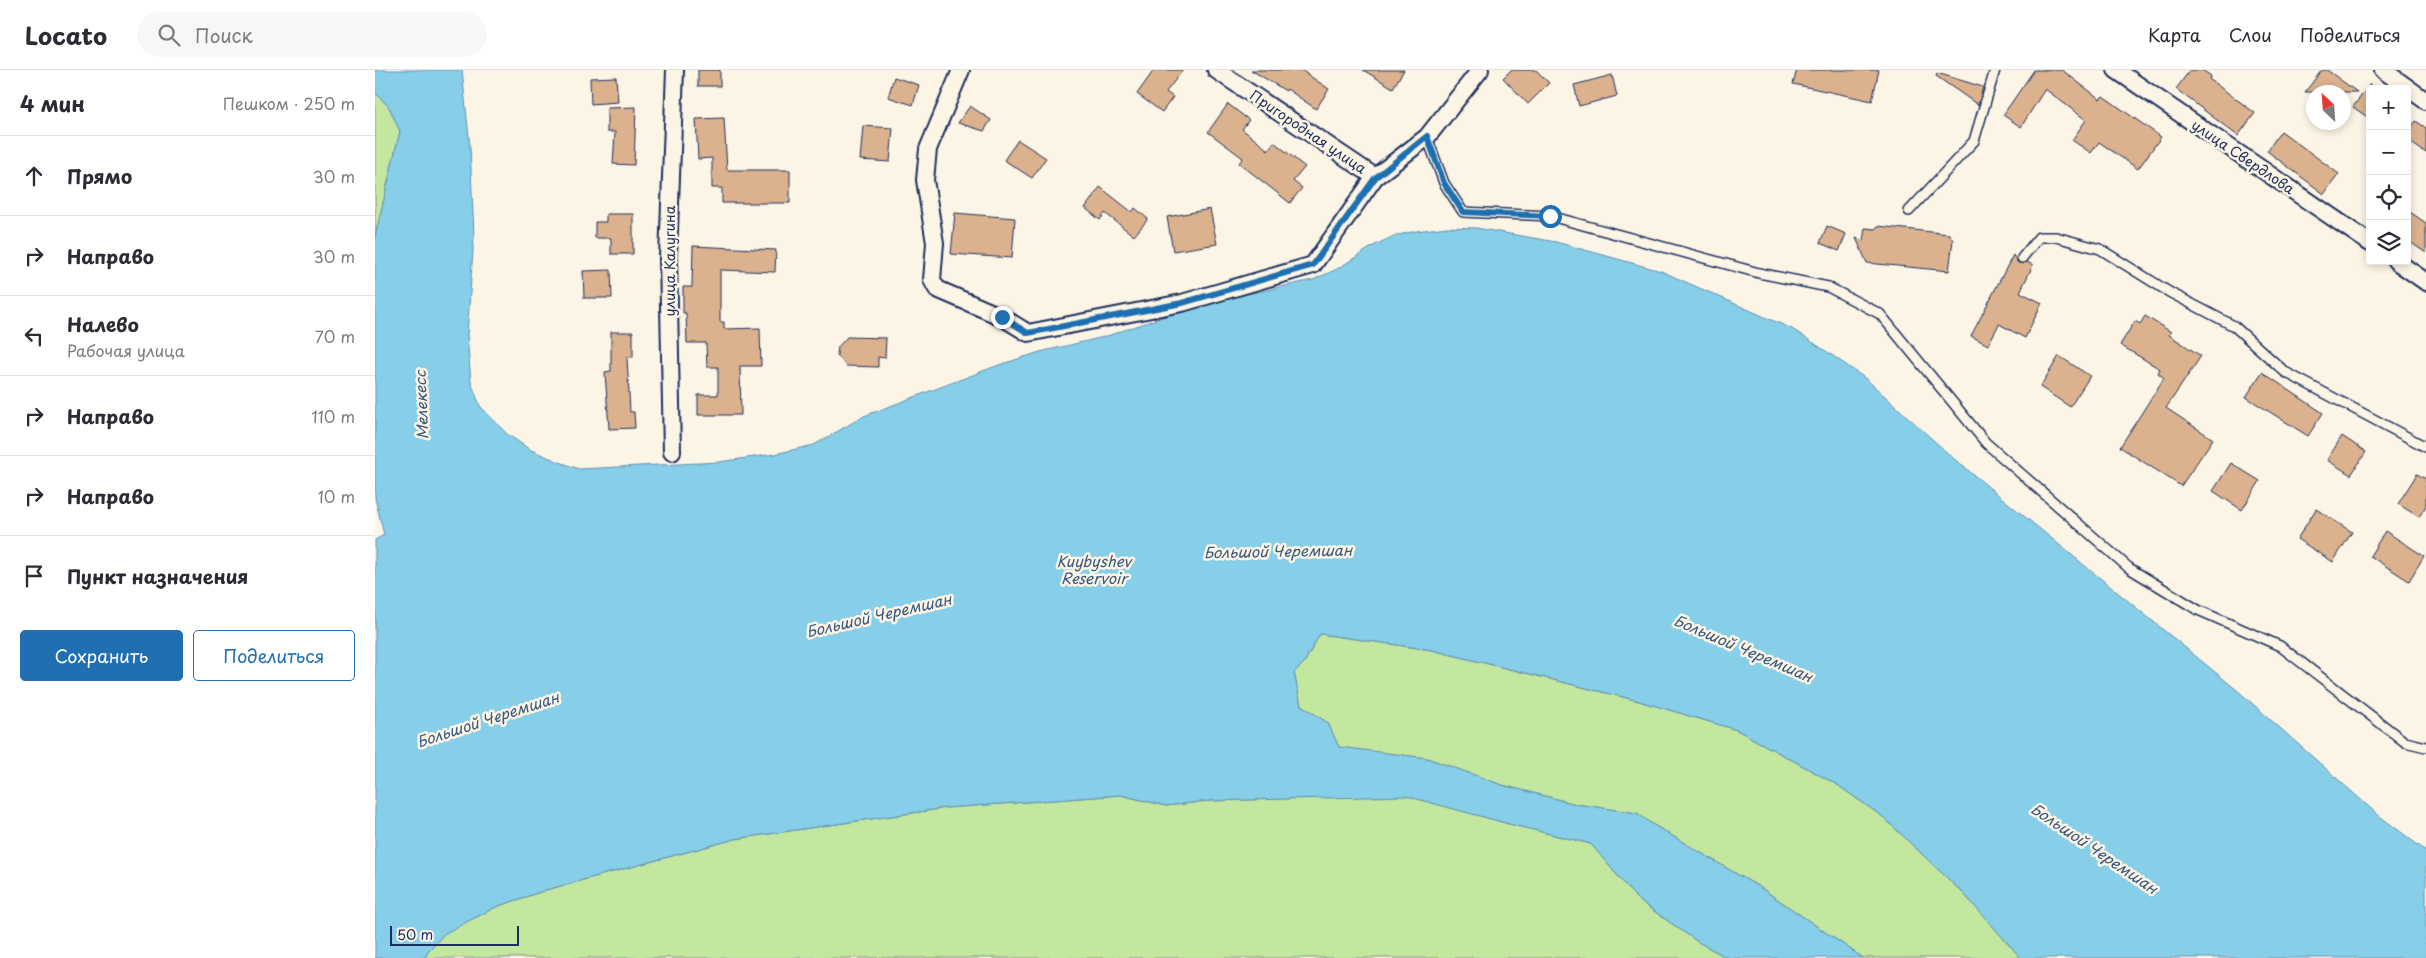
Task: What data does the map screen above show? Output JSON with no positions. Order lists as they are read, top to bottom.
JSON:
{
  "streets": {
    "street": ["Пригородная улица", "улица Свердлова", "улица Калугина"]
  },
  "water": ["Мелекесс", "Большой Черемшан", "Kuybyshev Reservoir"],
  "scale_bar": "50 m",
  "north": "top left",
  "page": {
    "header": "Locato",
    "search": "Поиск",
    "nav": ["Карта", "Слои", "Поделиться"],
    "heading": ["4 мин", "Пешком · 250 m"],
    "map_buttons": ["+", "−"],
    "list": [
      ["Прямо", "30 m"],
      ["Направо", "30 m"],
      ["Налево", "Рабочая улица", "70 m"],
      ["Направо", "110 m"],
      ["Направо", "10 m"],
      "Пункт назначения"
    ],
    "buttons": ["Сохранить", "Поделиться"],
    "scale": "50 m"
  }
}
